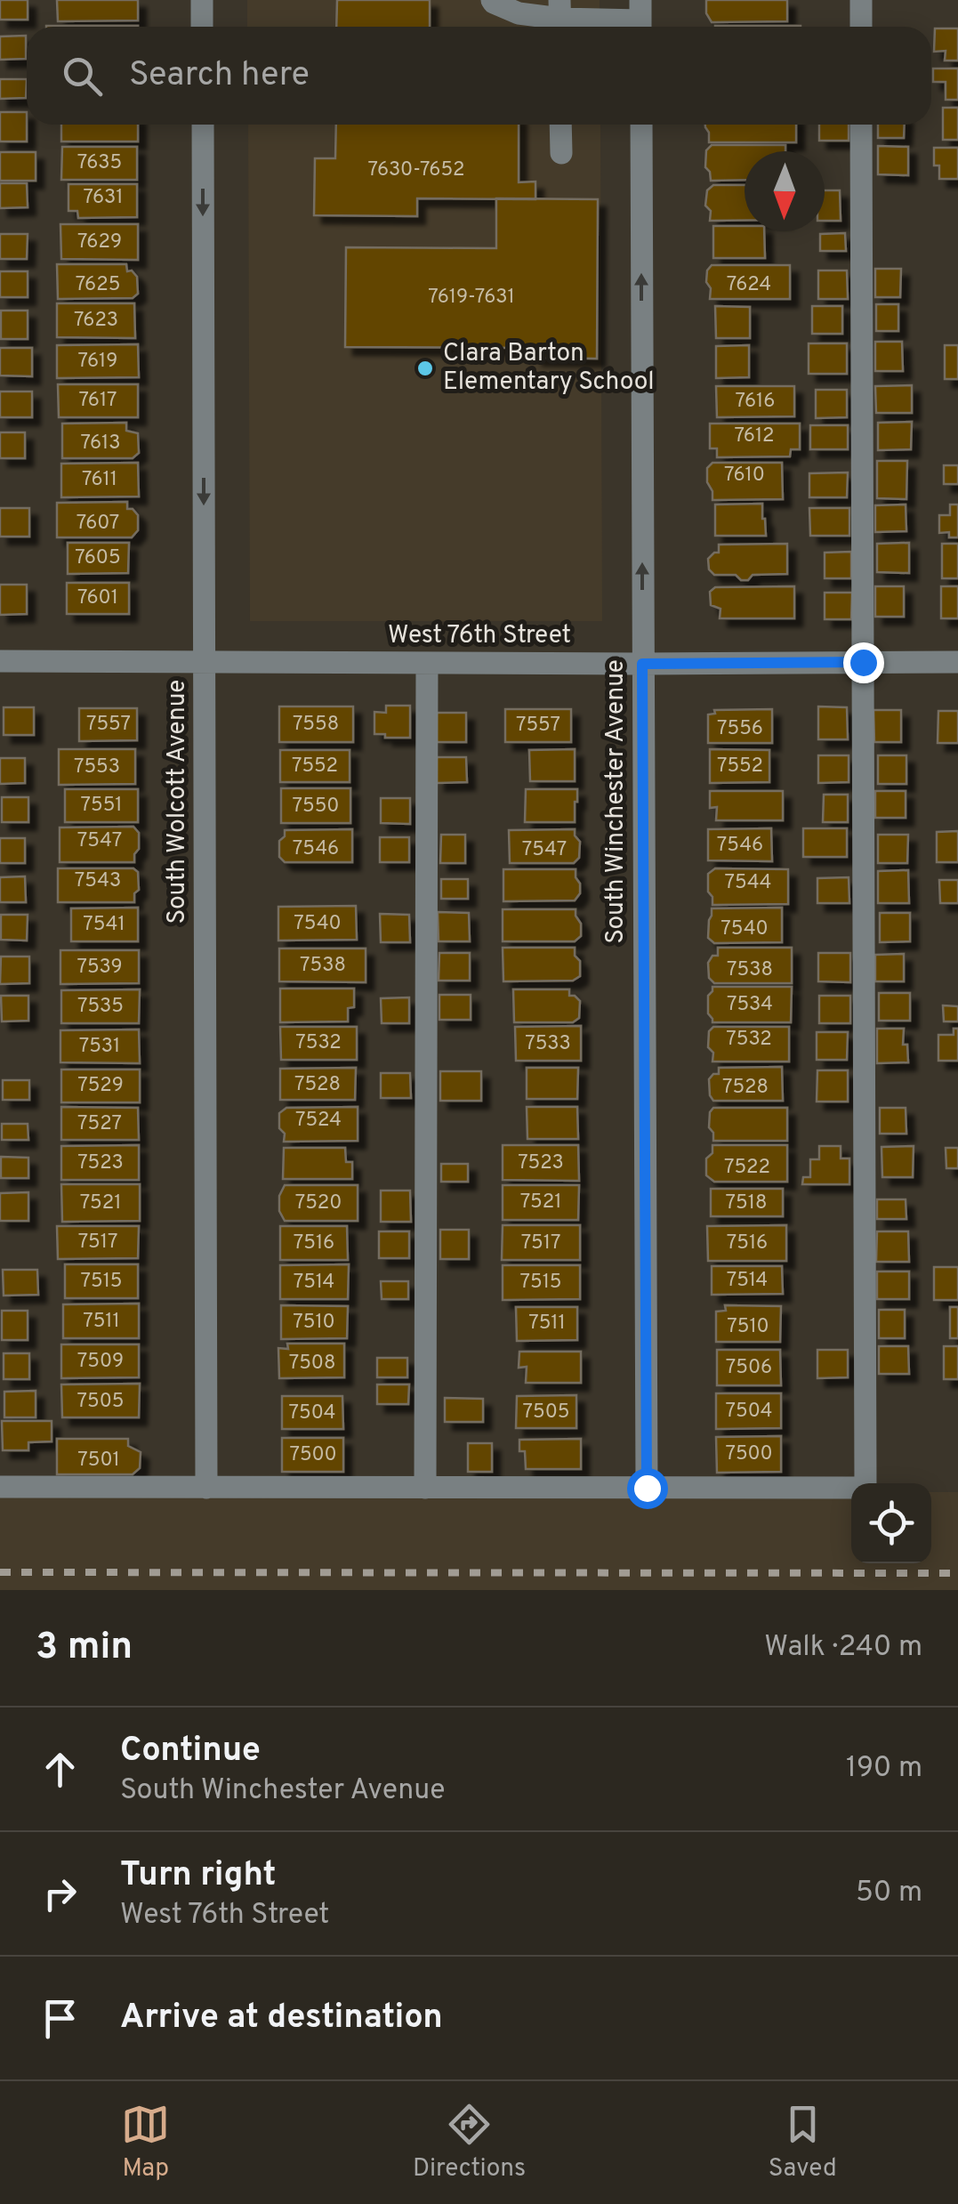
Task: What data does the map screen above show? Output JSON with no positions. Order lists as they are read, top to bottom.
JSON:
{
  "streets": {
    "street": ["West 76th Street", "South Wolcott Avenue", "South Winchester Avenue"]
  },
  "crossings": [
    ["West 76th Street", "South Wolcott Avenue"],
    ["West 76th Street", "South Winchester Avenue"]
  ],
  "one_way": ["South Wolcott Avenue", "South Winchester Avenue"],
  "places": ["Clara Barton Elementary School"],
  "house_numbers": [
    "7635",
    "7630-7652",
    "7631",
    "7629",
    "7625",
    "7624",
    "7619-7631",
    "7623",
    "7619",
    "7617",
    "7616",
    "7612",
    "7613",
    "7610",
    "7611",
    "7607",
    "7605",
    "7601",
    "7557",
    "7558",
    "7557",
    "7556",
    "7552",
    "7552",
    "7553",
    "7551",
    "7550",
    "7547",
    "7546",
    "7546",
    "7547",
    "7543",
    "7544",
    "7540",
    "7541",
    "7540",
    "7538",
    "7539",
    "7538",
    "7534",
    "7535",
    "7532",
    "7532",
    "7533",
    "7531",
    "7528",
    "7529",
    "7528",
    "7524",
    "7527",
    "7523",
    "7523",
    "7522",
    "7521",
    "7521",
    "7520",
    "7518",
    "7517",
    "7516",
    "7517",
    "7516",
    "7514",
    "7515",
    "7514",
    "7515",
    "7511",
    "7510",
    "7511",
    "7510",
    "7509",
    "7508",
    "7506",
    "7505",
    "7504",
    "7505",
    "7504",
    "7500",
    "7500",
    "7501"
  ],
  "north": "bottom",
  "page": {
    "search": "Search here",
    "heading": ["3 min", "Walk · 240 m"],
    "list": [
      ["Continue", "South Winchester Avenue", "190 m"],
      ["Turn right", "West 76th Street", "50 m"],
      "Arrive at destination"
    ],
    "nav": ["Map", "Directions", "Saved"]
  }
}
